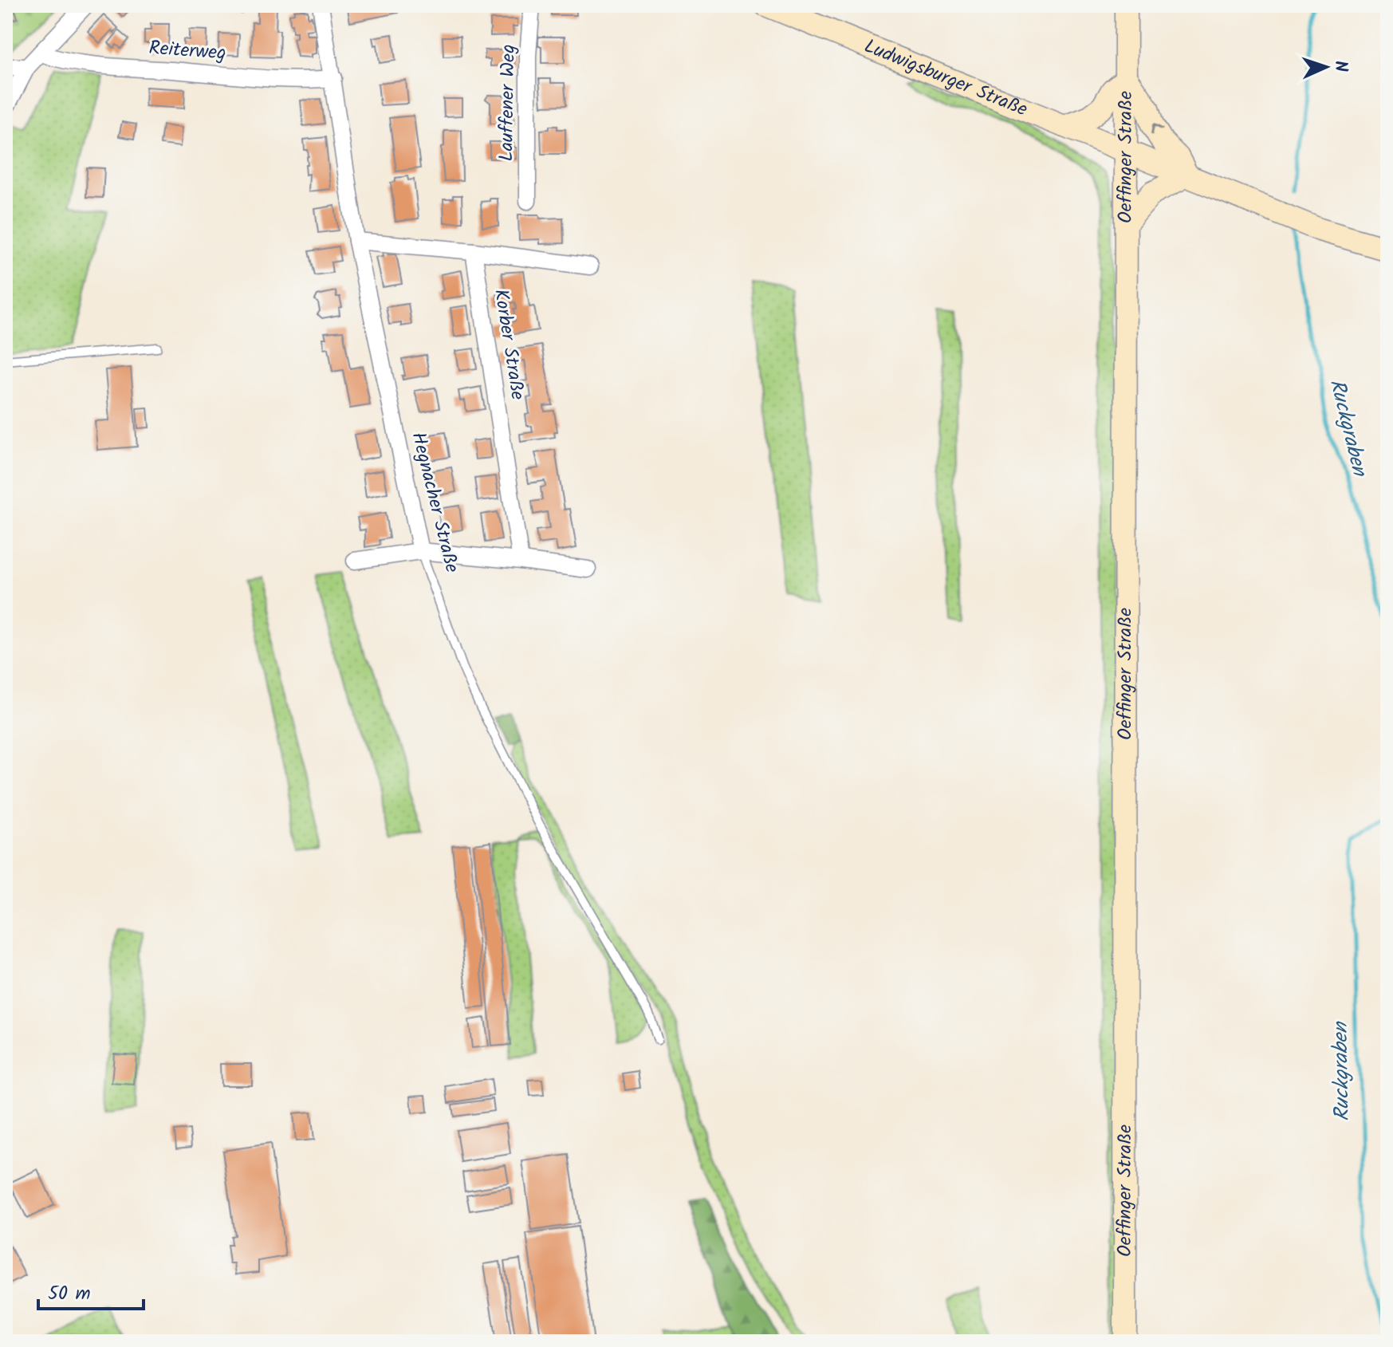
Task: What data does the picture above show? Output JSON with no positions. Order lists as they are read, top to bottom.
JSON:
{
  "streets": {
    "main road": ["Ludwigsburger Straße", "Oeffinger Straße"],
    "street": [
      "Reiterweg",
      "Lauffener Weg",
      "Korber Straße",
      "Hegnacher Straße"
    ]
  },
  "crossings": [
    ["Reiterweg", "Hegnacher Straße"],
    ["Ludwigsburger Straße", "Oeffinger Straße"]
  ],
  "water": ["Ruckgraben"],
  "scale_bar": "50 m",
  "north": "right"
}
